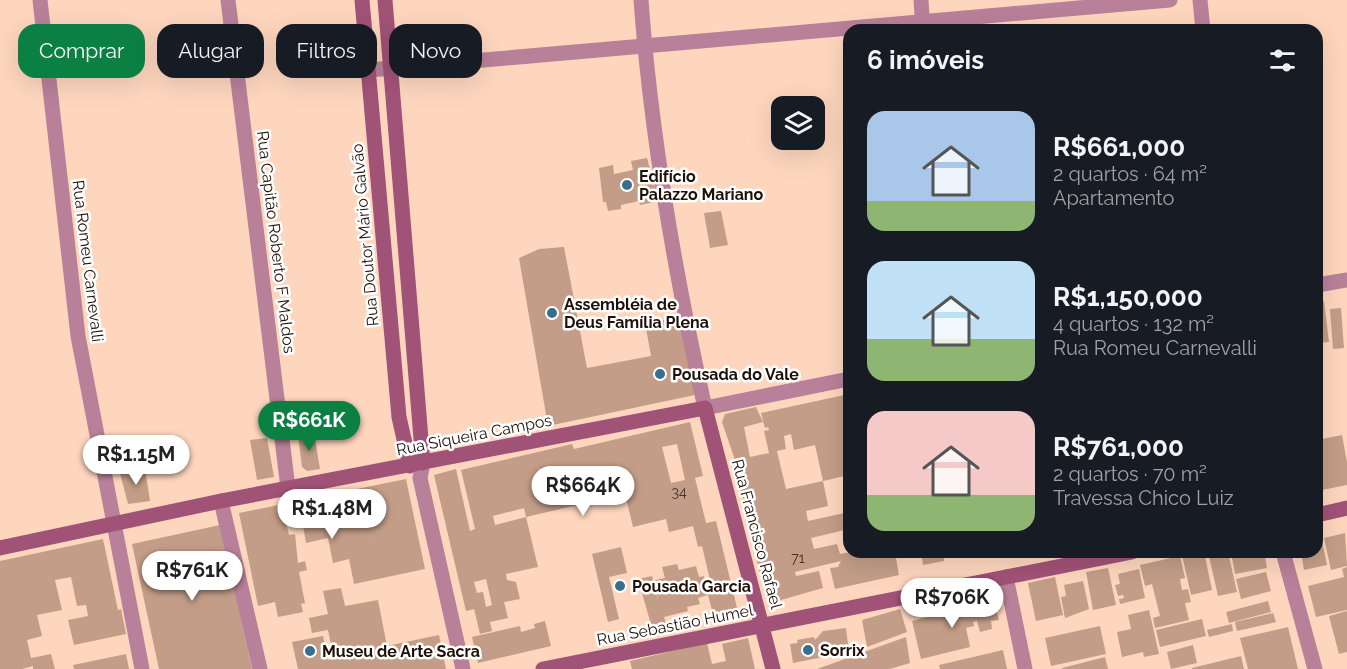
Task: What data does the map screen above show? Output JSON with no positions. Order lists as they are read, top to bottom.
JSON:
{
  "streets": {
    "street": [
      "Rua Doutor Mário Galvão",
      "Rua Capitão Roberto F Maldos",
      "Rua Romeu Carnevalli",
      "Rua Siqueira Campos",
      "Rua Francisco Rafael",
      "Rua Sebastião Humel"
    ]
  },
  "crossings": [
    ["Rua Doutor Mário Galvão", "Rua Siqueira Campos"],
    ["Rua Capitão Roberto F Maldos", "Rua Siqueira Campos"],
    ["Rua Romeu Carnevalli", "Rua Siqueira Campos"],
    ["Rua Siqueira Campos", "Rua Francisco Rafael"],
    ["Rua Francisco Rafael", "Rua Sebastião Humel"]
  ],
  "places": [
    "Edifício Palazzo Mariano",
    "Assembléia de Deus Família Plena",
    "Pousada do Vale",
    "Pousada Garcia",
    "Sorrix",
    "Museu de Arte Sacra"
  ],
  "house_numbers": ["34", "71"],
  "page": {
    "chip": [
      "Comprar",
      "Alugar",
      "Filtros",
      "Novo"
    ],
    "heading": "6 imóveis",
    "list": [
      {
        "name": "R$661,000",
        "note": "2 quartos · 64 m² · Apartamento"
      },
      {
        "name": "R$1,150,000",
        "note": "4 quartos · 132 m² · Rua Romeu Carnevalli"
      },
      {
        "name": "R$761,000",
        "note": "2 quartos · 70 m² · Travessa Chico Luiz"
      }
    ],
    "price": [
      "R$661K",
      "R$1.15M",
      "R$664K",
      "R$1.48M",
      "R$761K",
      "R$706K"
    ]
  }
}
